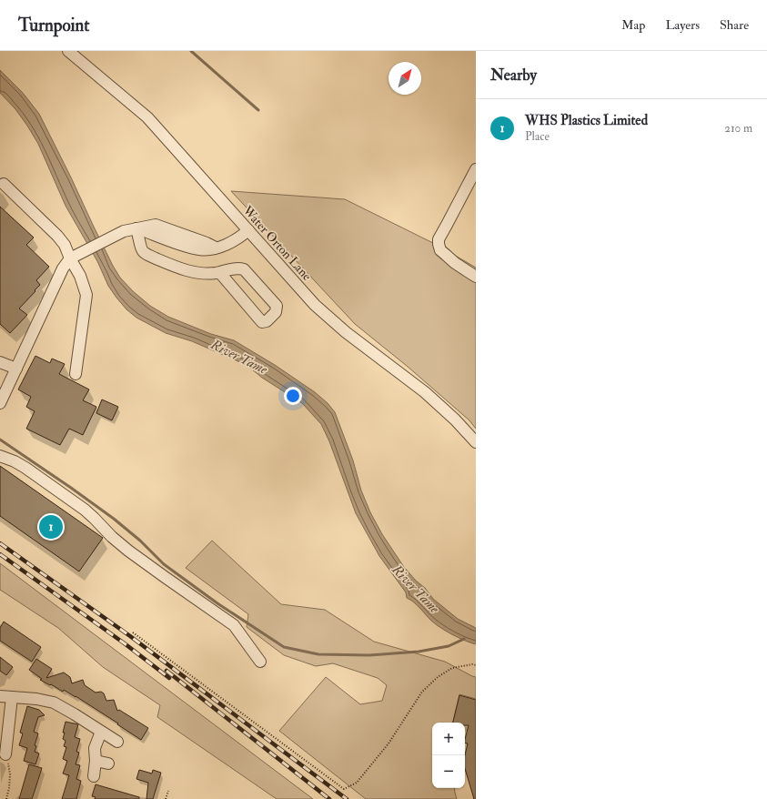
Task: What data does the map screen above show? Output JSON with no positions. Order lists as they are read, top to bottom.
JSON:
{
  "streets": {
    "street": ["Water Orton Lane"]
  },
  "water": ["River Tame"],
  "north": "top right",
  "page": {
    "header": "Turnpoint",
    "nav": ["Map", "Layers", "Share"],
    "heading": "Nearby",
    "list": [
      {
        "mark": "1",
        "name": "WHS Plastics Limited",
        "note": "Place",
        "value": "210 m"
      }
    ],
    "pins": "1",
    "map_buttons": ["+", "−"]
  }
}
